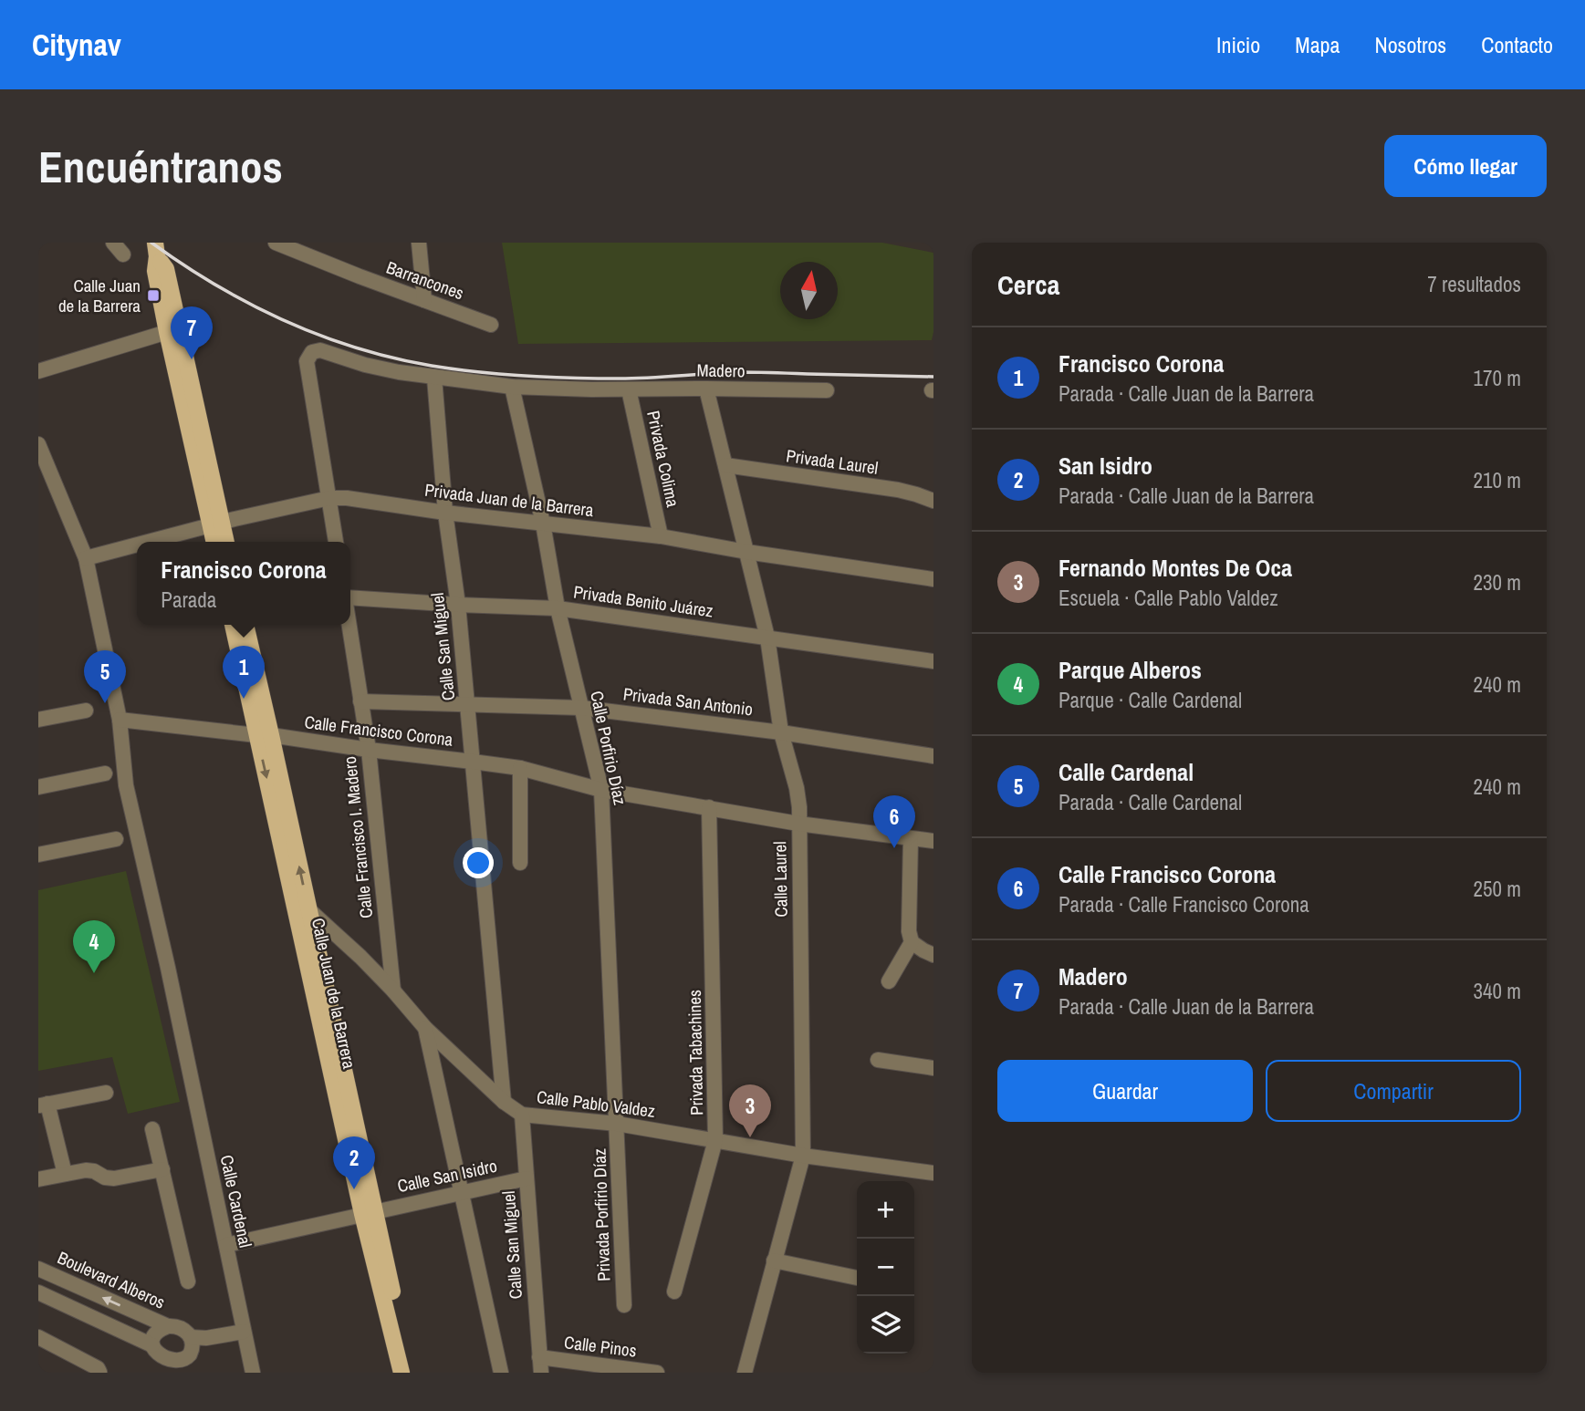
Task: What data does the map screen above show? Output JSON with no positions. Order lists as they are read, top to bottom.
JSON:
{
  "streets": {
    "main road": ["Calle Juan de la Barrera"],
    "street": [
      "Barrancones",
      "Madero",
      "Privada Colima",
      "Privada Laurel",
      "Privada Juan de la Barrera",
      "Privada Benito Juárez",
      "Calle San Miguel",
      "Privada San Antonio",
      "Calle Francisco Corona",
      "Calle Porfirio Díaz",
      "Calle Francisco I. Madero",
      "Calle Laurel",
      "Privada Tabachines",
      "Calle Pablo Valdez",
      "Calle San Isidro",
      "Calle Cardenal",
      "Privada Porfirio Díaz",
      "Boulevard Alberos",
      "Calle Pinos"
    ]
  },
  "crossings": [
    ["Madero", "Privada Colima"],
    ["Madero", "Privada Juan de la Barrera"],
    ["Madero", "Calle San Miguel"],
    ["Madero", "Calle Porfirio Díaz"],
    ["Madero", "Calle Laurel"],
    ["Privada Colima", "Privada Juan de la Barrera"],
    ["Privada Laurel", "Calle Laurel"],
    ["Privada Juan de la Barrera", "Calle San Miguel"],
    ["Privada Juan de la Barrera", "Calle Porfirio Díaz"],
    ["Privada Juan de la Barrera", "Calle Laurel"],
    ["Privada Juan de la Barrera", "Calle Cardenal"],
    ["Privada Benito Juárez", "Calle San Miguel"],
    ["Privada Benito Juárez", "Calle Porfirio Díaz"],
    ["Privada Benito Juárez", "Calle Laurel"],
    ["Calle San Miguel", "Privada San Antonio"],
    ["Calle San Miguel", "Calle Francisco Corona"],
    ["Calle San Miguel", "Calle Pablo Valdez"],
    ["Calle San Miguel", "Calle San Isidro"],
    ["Calle San Miguel", "Calle Pinos"],
    ["Privada San Antonio", "Calle Porfirio Díaz"],
    ["Privada San Antonio", "Calle Francisco I. Madero"],
    ["Privada San Antonio", "Calle Laurel"],
    ["Calle Francisco Corona", "Calle Porfirio Díaz"],
    ["Calle Francisco Corona", "Calle Francisco I. Madero"],
    ["Calle Francisco Corona", "Calle Laurel"],
    ["Calle Francisco Corona", "Calle Juan de la Barrera"],
    ["Calle Francisco Corona", "Privada Tabachines"],
    ["Calle Francisco Corona", "Calle Cardenal"],
    ["Calle Porfirio Díaz", "Calle Pablo Valdez"],
    ["Calle Porfirio Díaz", "Privada Porfirio Díaz"],
    ["Calle Francisco I. Madero", "Calle Pablo Valdez"],
    ["Calle Laurel", "Calle Pablo Valdez"],
    ["Calle Juan de la Barrera", "Calle Pablo Valdez"],
    ["Calle Juan de la Barrera", "Calle San Isidro"],
    ["Privada Tabachines", "Calle Pablo Valdez"],
    ["Calle Pablo Valdez", "Privada Porfirio Díaz"],
    ["Calle San Isidro", "Calle Cardenal"]
  ],
  "places": {
    "transit": ["Calle Juan de la Barrera"]
  },
  "north": "top",
  "page": {
    "header": "Citynav",
    "nav": [
      "Inicio",
      "Mapa",
      "Nosotros",
      "Contacto"
    ],
    "buttons": [
      "Cómo llegar",
      ["Guardar", "Compartir"]
    ],
    "title": "Encuéntranos",
    "heading": ["Cerca", "7 resultados"],
    "pins": [
      "7",
      "1",
      "5",
      "6",
      "4",
      "3",
      "2"
    ],
    "list": [
      {
        "mark": "1",
        "name": "Francisco Corona",
        "note": "Parada · Calle Juan de la Barrera",
        "value": "170 m"
      },
      {
        "mark": "2",
        "name": "San Isidro",
        "note": "Parada · Calle Juan de la Barrera",
        "value": "210 m"
      },
      {
        "mark": "3",
        "name": "Fernando Montes De Oca",
        "note": "Escuela · Calle Pablo Valdez",
        "value": "230 m"
      },
      {
        "mark": "4",
        "name": "Parque Alberos",
        "note": "Parque · Calle Cardenal",
        "value": "240 m"
      },
      {
        "mark": "5",
        "name": "Calle Cardenal",
        "note": "Parada · Calle Cardenal",
        "value": "240 m"
      },
      {
        "mark": "6",
        "name": "Calle Francisco Corona",
        "note": "Parada · Calle Francisco Corona",
        "value": "250 m"
      },
      {
        "mark": "7",
        "name": "Madero",
        "note": "Parada · Calle Juan de la Barrera",
        "value": "340 m"
      }
    ],
    "popup": ["Francisco Corona", "Parada"],
    "map_buttons": ["+", "−"]
  }
}
